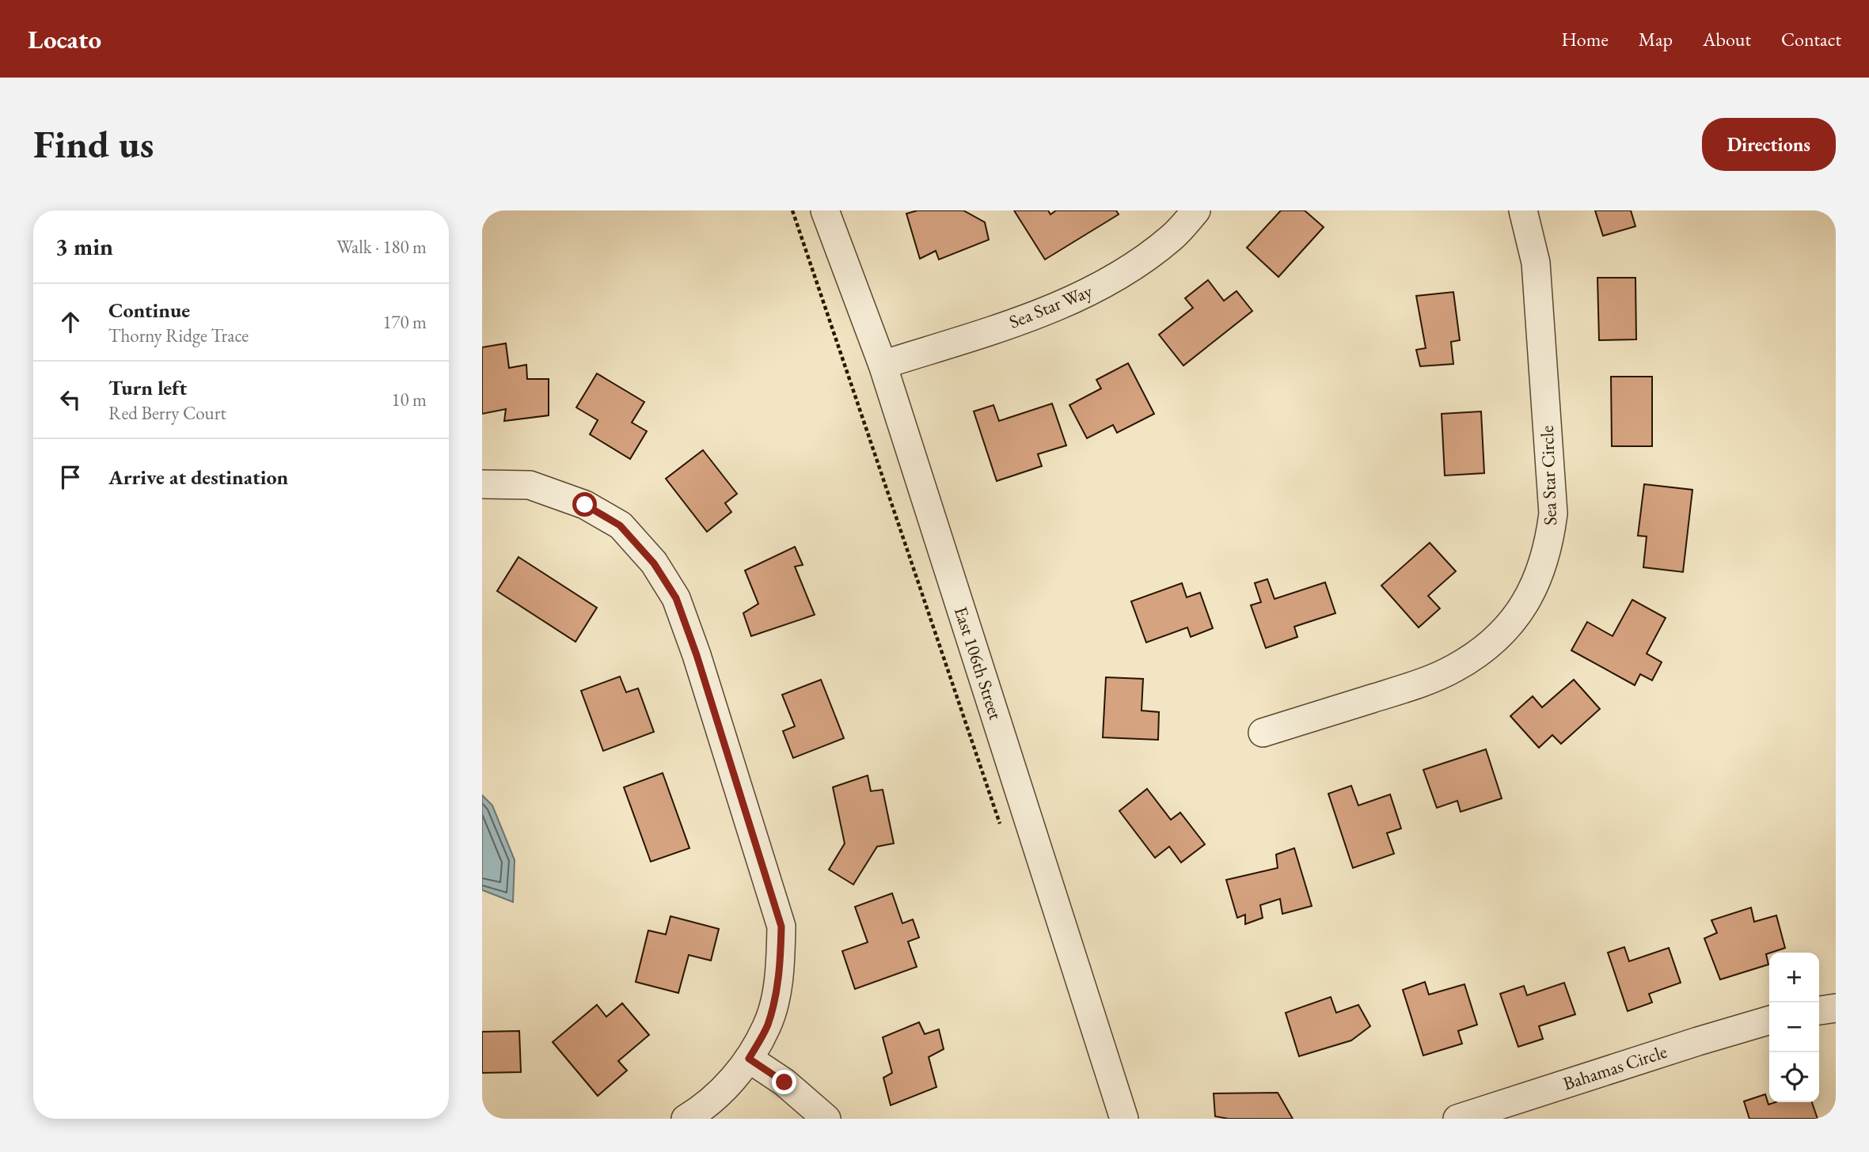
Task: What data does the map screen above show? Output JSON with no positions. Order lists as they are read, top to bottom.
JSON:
{
  "streets": {
    "street": [
      "Sea Star Way",
      "Sea Star Circle",
      "East 106th Street",
      "Bahamas Circle"
    ]
  },
  "crossings": [
    ["Sea Star Way", "East 106th Street"]
  ],
  "page": {
    "header": "Locato",
    "nav": [
      "Home",
      "Map",
      "About",
      "Contact"
    ],
    "buttons": "Directions",
    "title": "Find us",
    "heading": ["3 min", "Walk · 180 m"],
    "list": [
      ["Continue", "Thorny Ridge Trace", "170 m"],
      ["Turn left", "Red Berry Court", "10 m"],
      "Arrive at destination"
    ],
    "map_buttons": ["+", "−"]
  }
}
